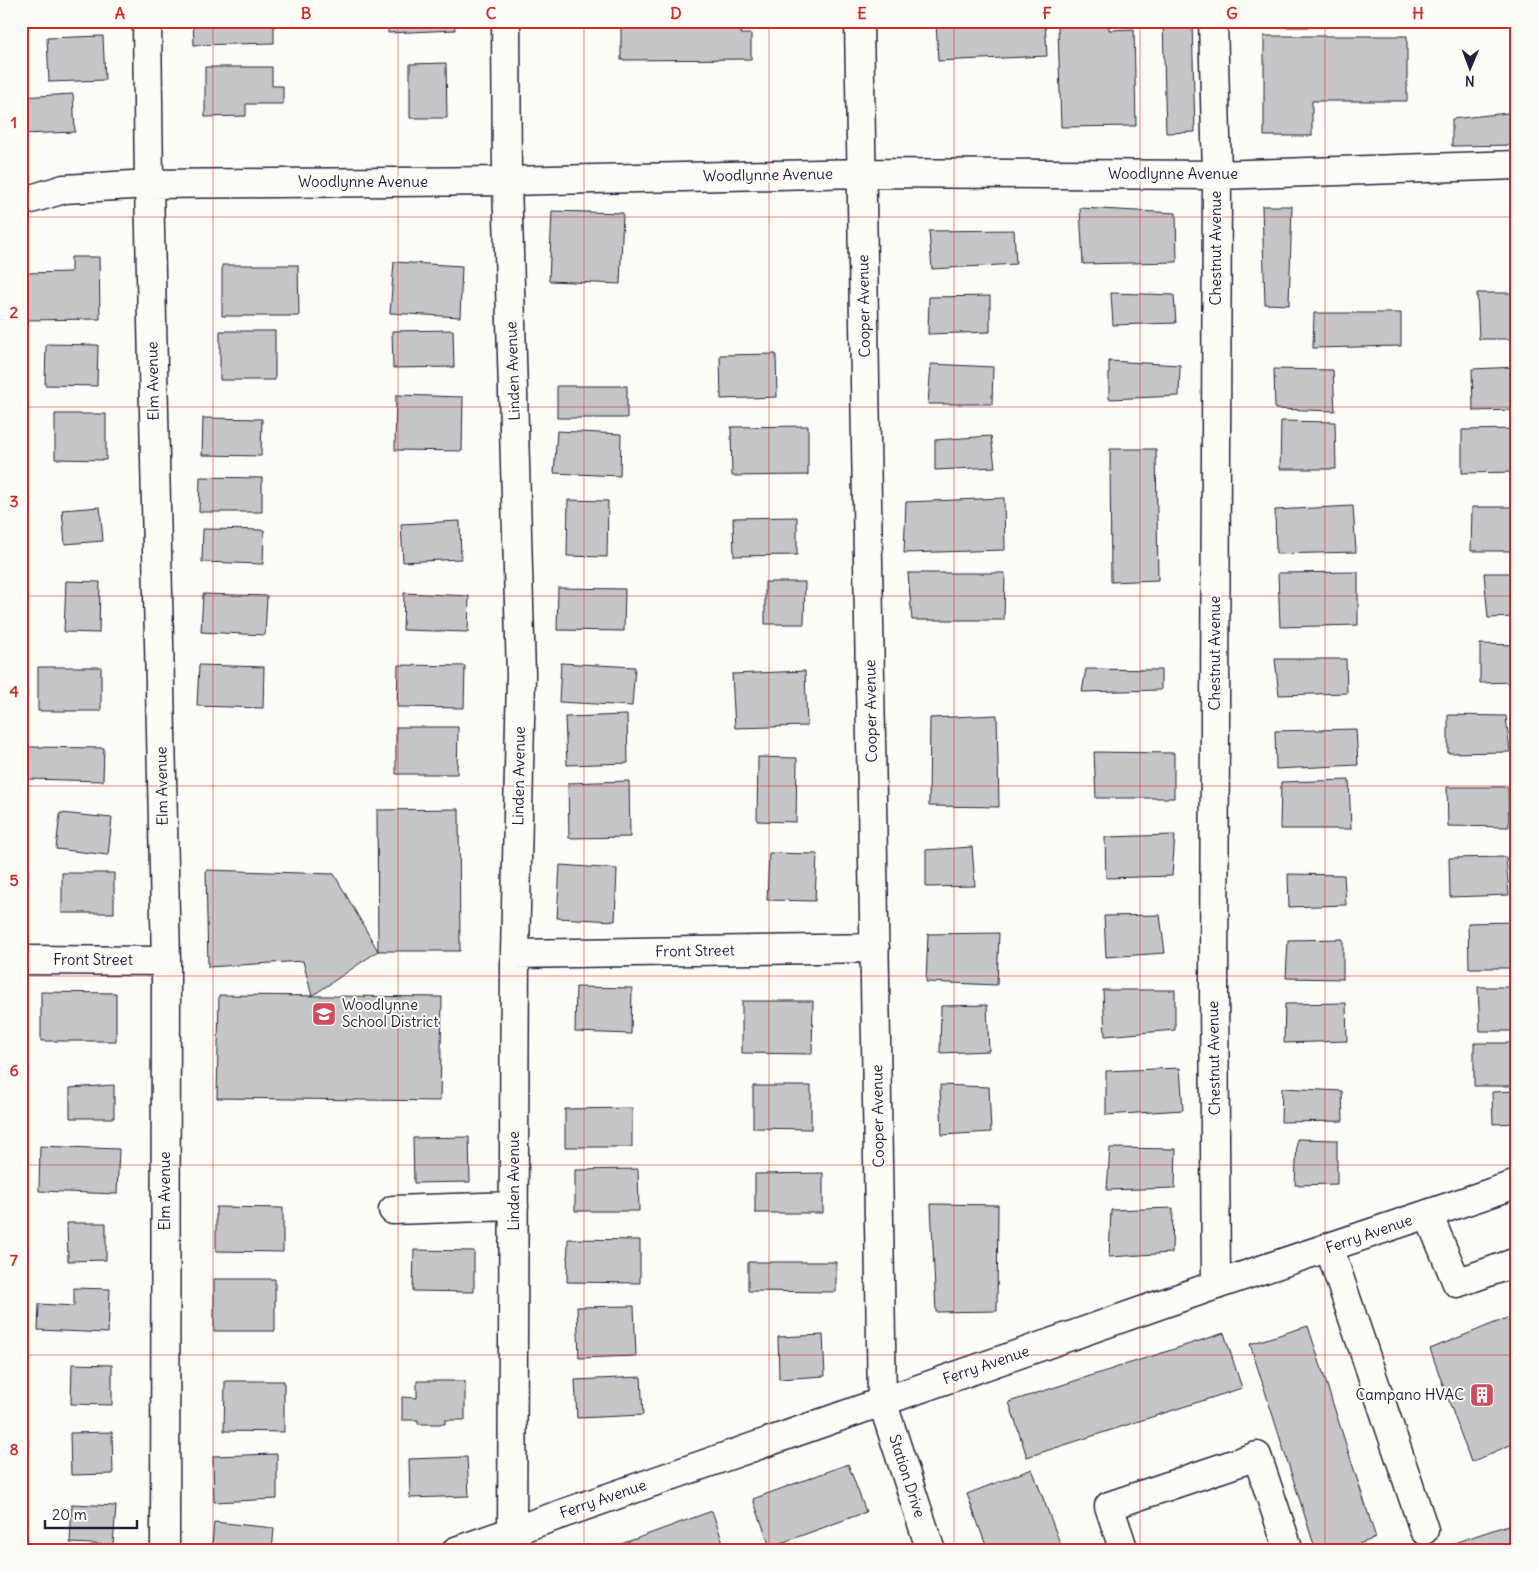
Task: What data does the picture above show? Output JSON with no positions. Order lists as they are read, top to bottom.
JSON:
{
  "streets": {
    "street": [
      "Woodlynne Avenue",
      "Chestnut Avenue",
      "Cooper Avenue",
      "Linden Avenue",
      "Elm Avenue",
      "Front Street",
      "Ferry Avenue",
      "Station Drive"
    ]
  },
  "crossings": [
    ["Woodlynne Avenue", "Chestnut Avenue"],
    ["Woodlynne Avenue", "Cooper Avenue"],
    ["Woodlynne Avenue", "Linden Avenue"],
    ["Woodlynne Avenue", "Elm Avenue"],
    ["Chestnut Avenue", "Ferry Avenue"],
    ["Cooper Avenue", "Front Street"],
    ["Cooper Avenue", "Ferry Avenue"],
    ["Cooper Avenue", "Station Drive"],
    ["Linden Avenue", "Front Street"],
    ["Linden Avenue", "Ferry Avenue"],
    ["Elm Avenue", "Front Street"],
    ["Ferry Avenue", "Station Drive"]
  ],
  "places": {
    "school or university": ["Woodlynne School District"],
    "building": ["Campano HVAC"]
  },
  "scale_bar": "20 m",
  "north": "bottom",
  "grid": {
    "columns": [
      "A",
      "B",
      "C",
      "D",
      "E",
      "F",
      "G",
      "H"
    ],
    "rows": [
      "1",
      "2",
      "3",
      "4",
      "5",
      "6",
      "7",
      "8"
    ]
  }
}
